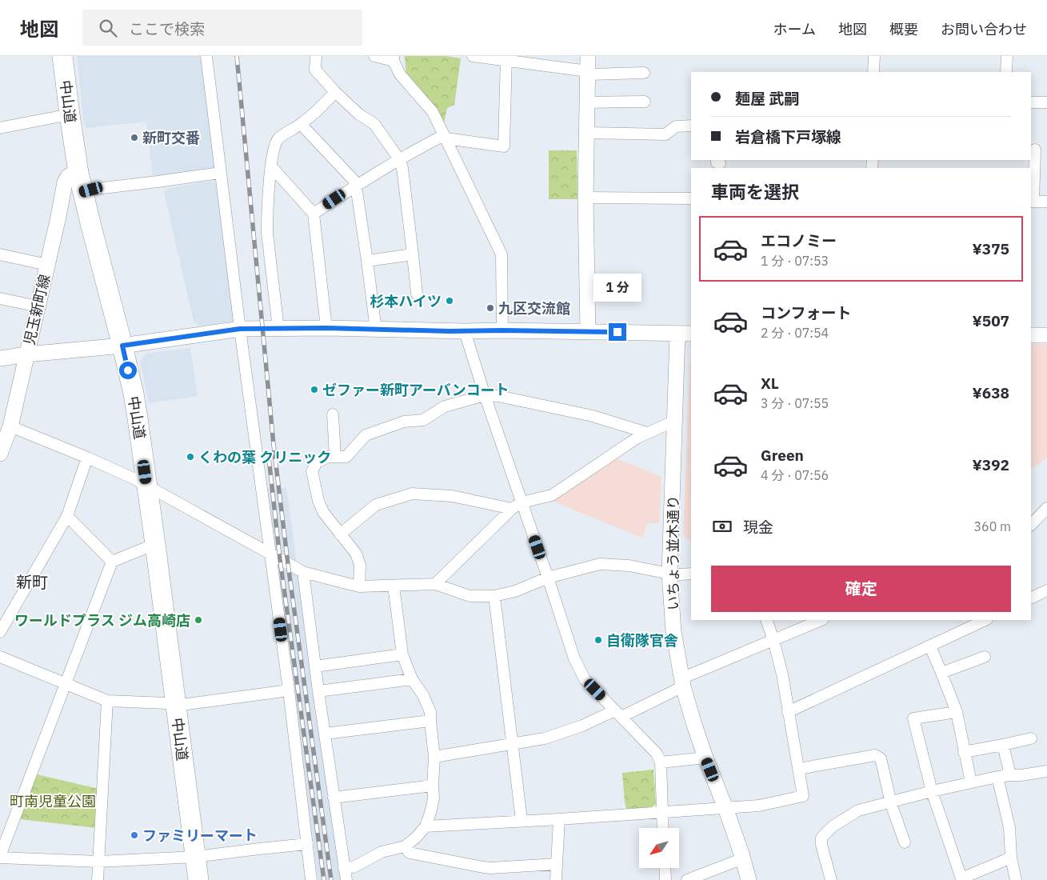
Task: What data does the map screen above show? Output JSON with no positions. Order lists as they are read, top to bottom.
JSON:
{
  "streets": {
    "highway": ["中山道"],
    "street": ["児玉新町線", "いちょう並木通り"]
  },
  "crossings": [
    ["中山道", "児玉新町線"]
  ],
  "districts": ["新町"],
  "parks": ["町南児童公園"],
  "places": [
    "新町交番",
    "杉本ハイツ",
    "九区交流館",
    "ゼファー新町アーバンコート",
    "くわの葉 クリニック",
    "ワールドプラス ジム高崎店",
    "自衛隊官舎",
    "ファミリーマート"
  ],
  "north": "bottom left",
  "page": {
    "header": "地図",
    "search": "ここで検索",
    "nav": [
      "ホーム",
      "地図",
      "概要",
      "お問い合わせ"
    ],
    "banner": ["麺屋 武嗣", "岩倉橋下戸塚線"],
    "heading": "車両を選択",
    "list": [
      {
        "name": "エコノミー",
        "note": "1 分 · 07:53",
        "value": "¥375"
      },
      {
        "name": "コンフォート",
        "note": "2 分 · 07:54",
        "value": "¥507"
      },
      {
        "name": "XL",
        "note": "3 分 · 07:55",
        "value": "¥638"
      },
      {
        "name": "Green",
        "note": "4 分 · 07:56",
        "value": "¥392"
      }
    ],
    "bubble": "1 分",
    "pay": ["現金", "360 m"],
    "buttons": "確定"
  }
}
